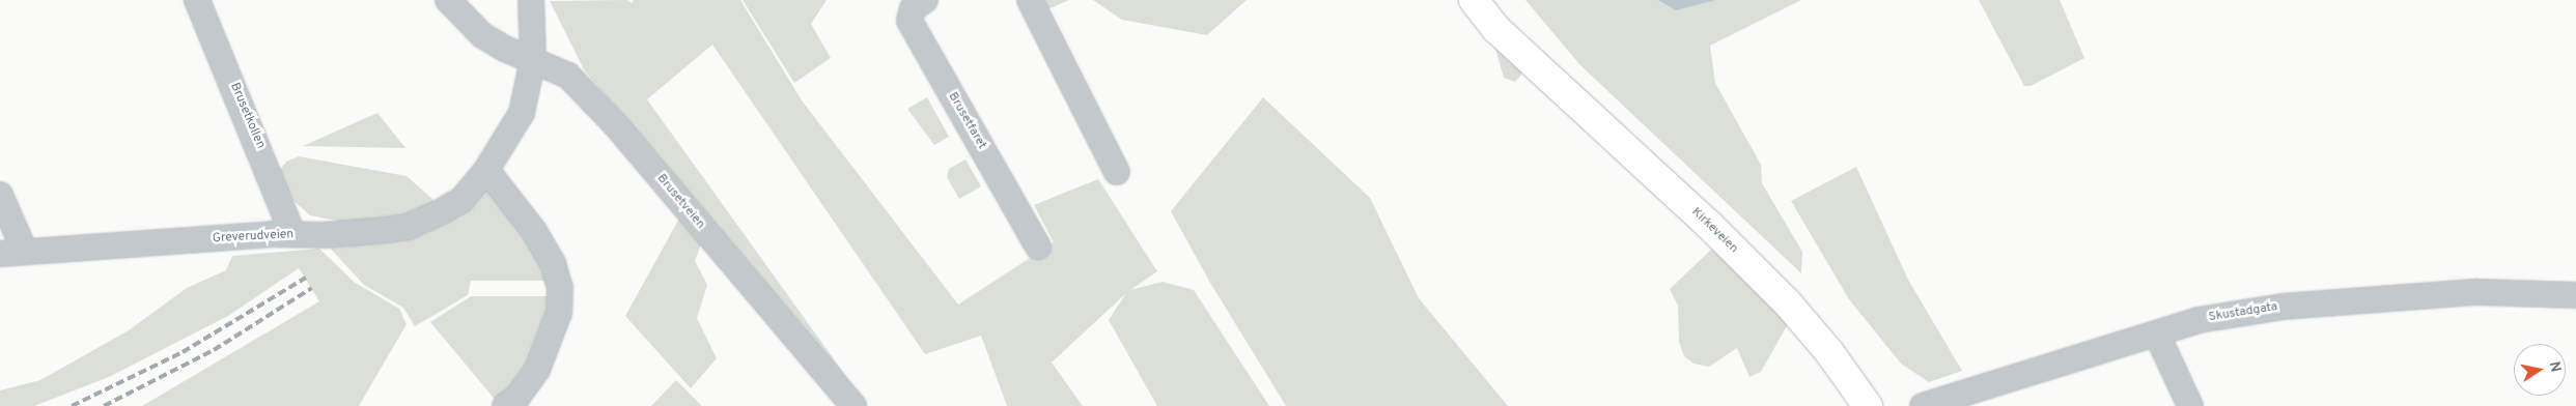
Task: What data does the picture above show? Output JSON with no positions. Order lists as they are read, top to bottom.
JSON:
{
  "streets": {
    "main road": ["Kirkeveien"],
    "street": [
      "Brusetkollen",
      "Brusetfaret",
      "Brusetveien",
      "Greverudveien",
      "Skustadgata"
    ]
  },
  "crossings": [
    ["Brusetkollen", "Greverudveien"],
    ["Brusetveien", "Greverudveien"]
  ],
  "north": "right"
}
